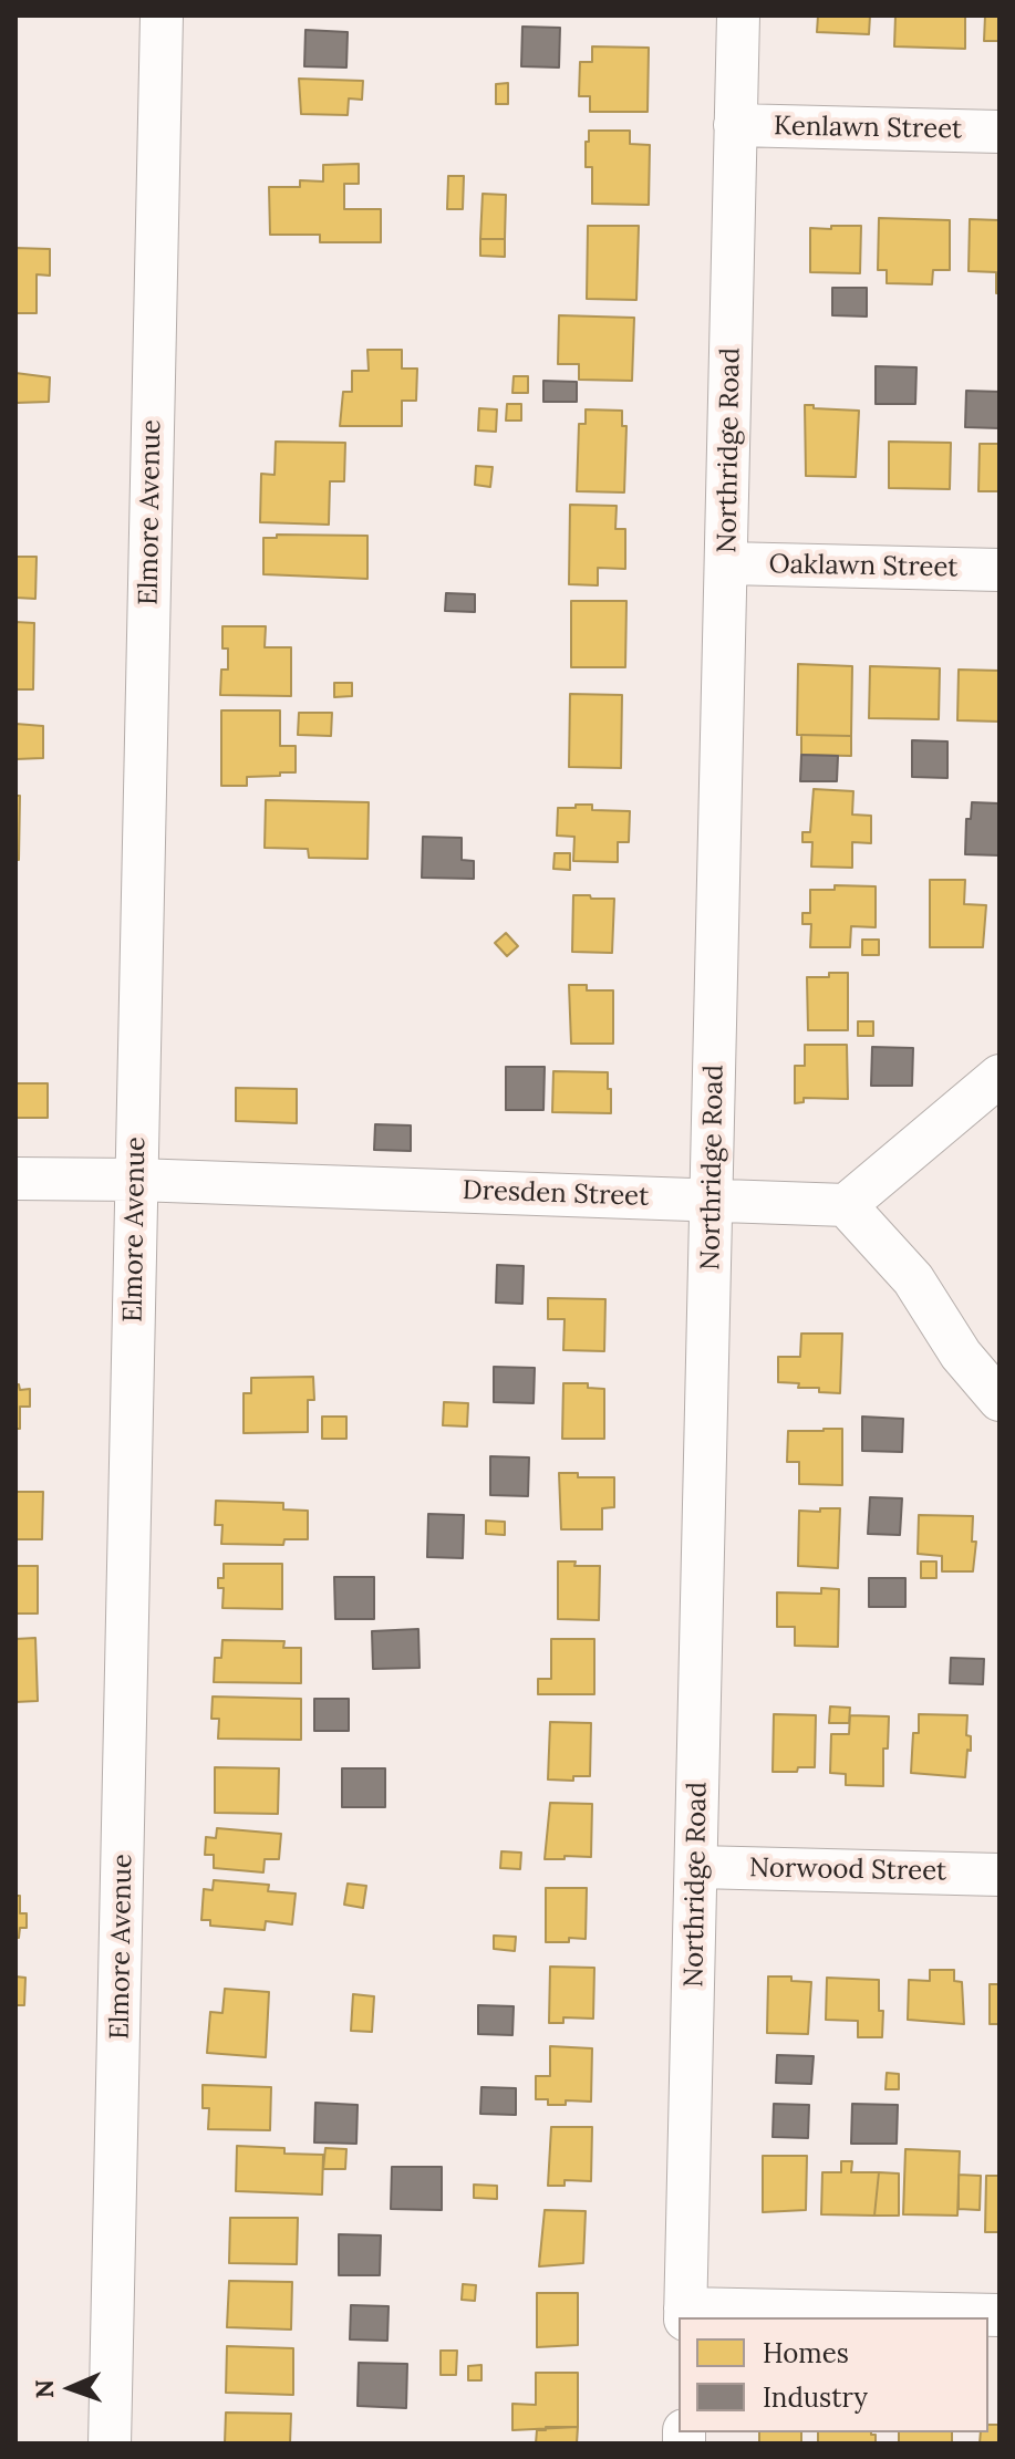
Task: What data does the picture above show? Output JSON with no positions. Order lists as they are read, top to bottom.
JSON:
{
  "streets": {
    "street": [
      "Kenlawn Street",
      "Northridge Road",
      "Elmore Avenue",
      "Oaklawn Street",
      "Dresden Street",
      "Norwood Street"
    ]
  },
  "crossings": [
    ["Kenlawn Street", "Northridge Road"],
    ["Northridge Road", "Oaklawn Street"],
    ["Northridge Road", "Dresden Street"],
    ["Northridge Road", "Norwood Street"],
    ["Elmore Avenue", "Dresden Street"]
  ],
  "legend": ["Homes", "Industry"],
  "north": "left"
}
